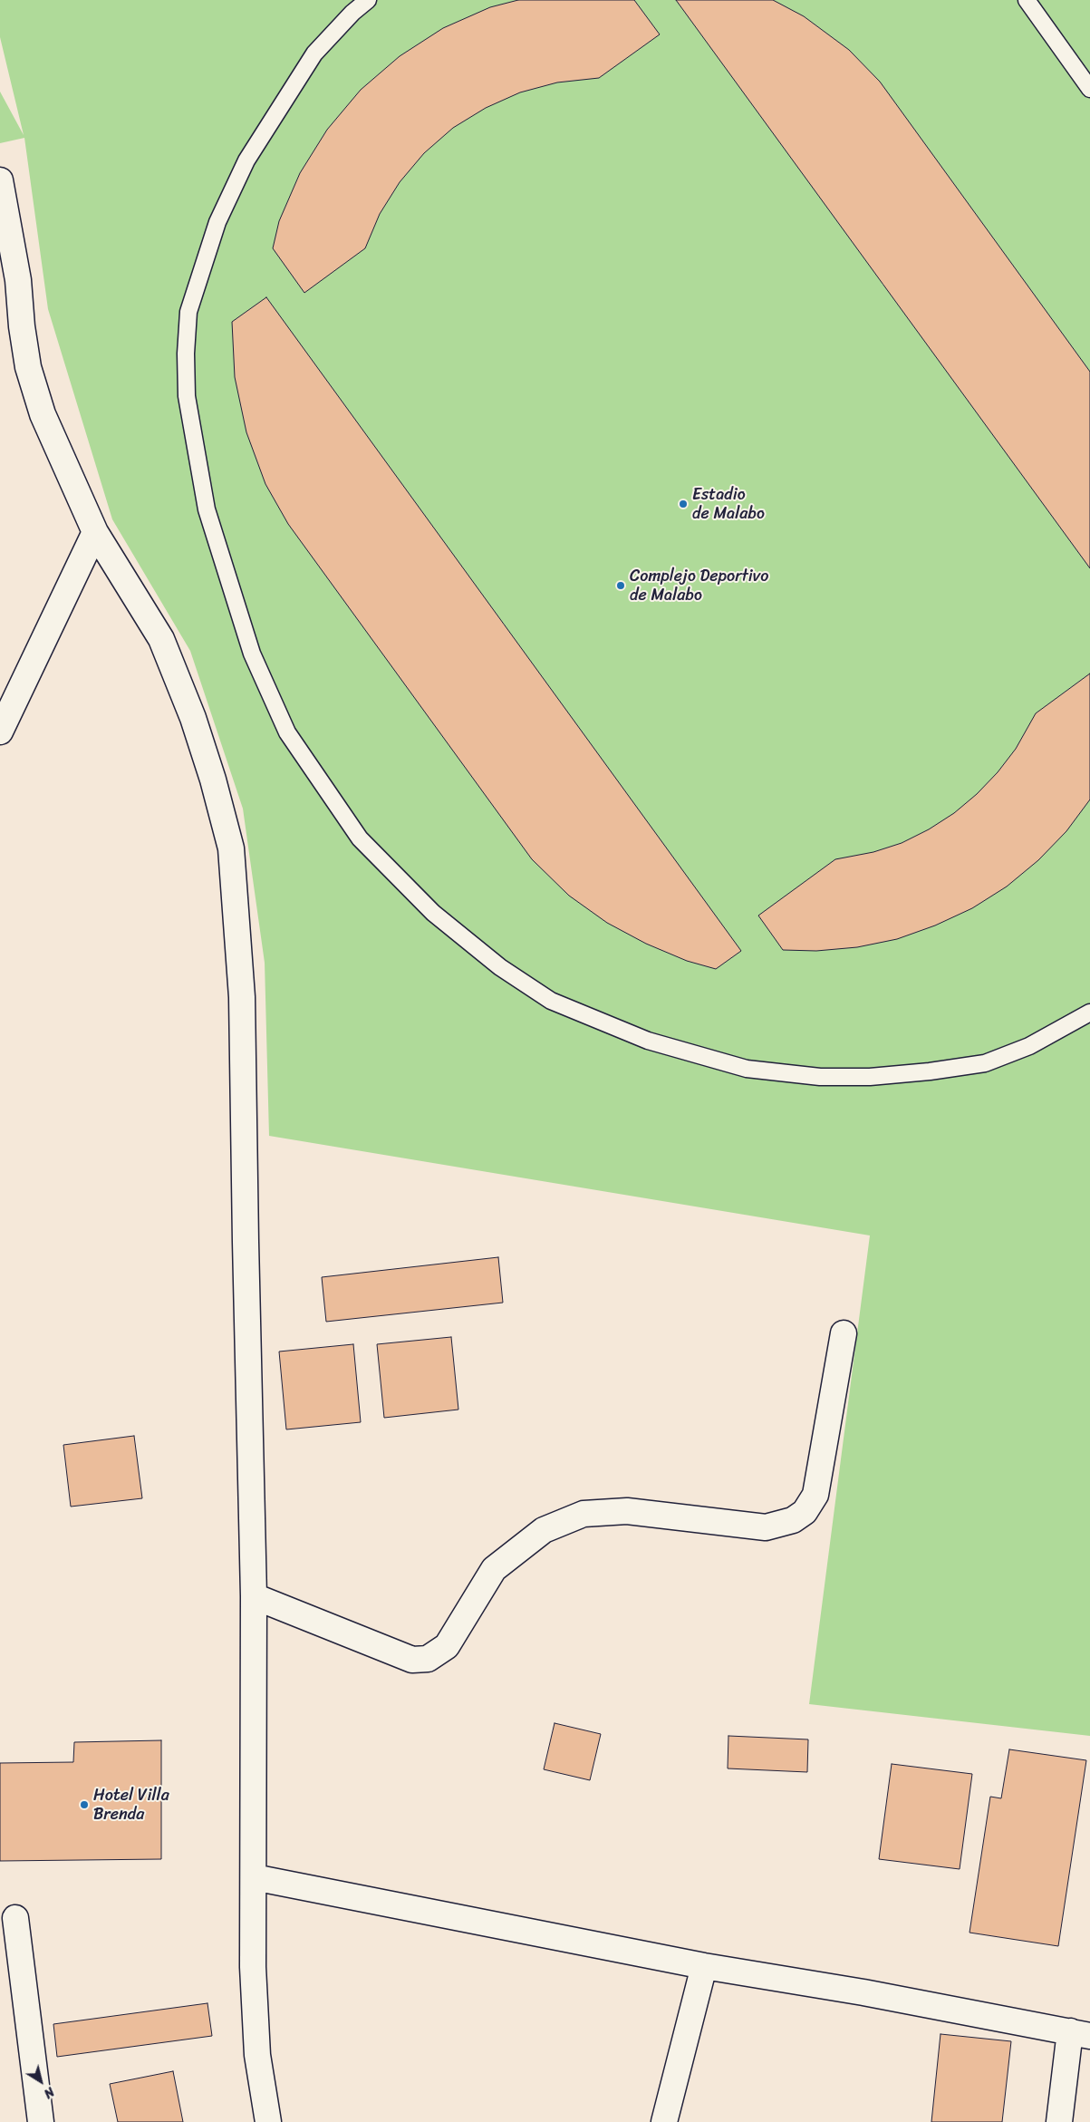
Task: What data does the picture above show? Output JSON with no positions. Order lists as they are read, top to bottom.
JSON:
{
  "places": ["Estadio de Malabo", "Complejo Deportivo de Malabo", "Hotel Villa Brenda"],
  "north": "bottom right"
}
